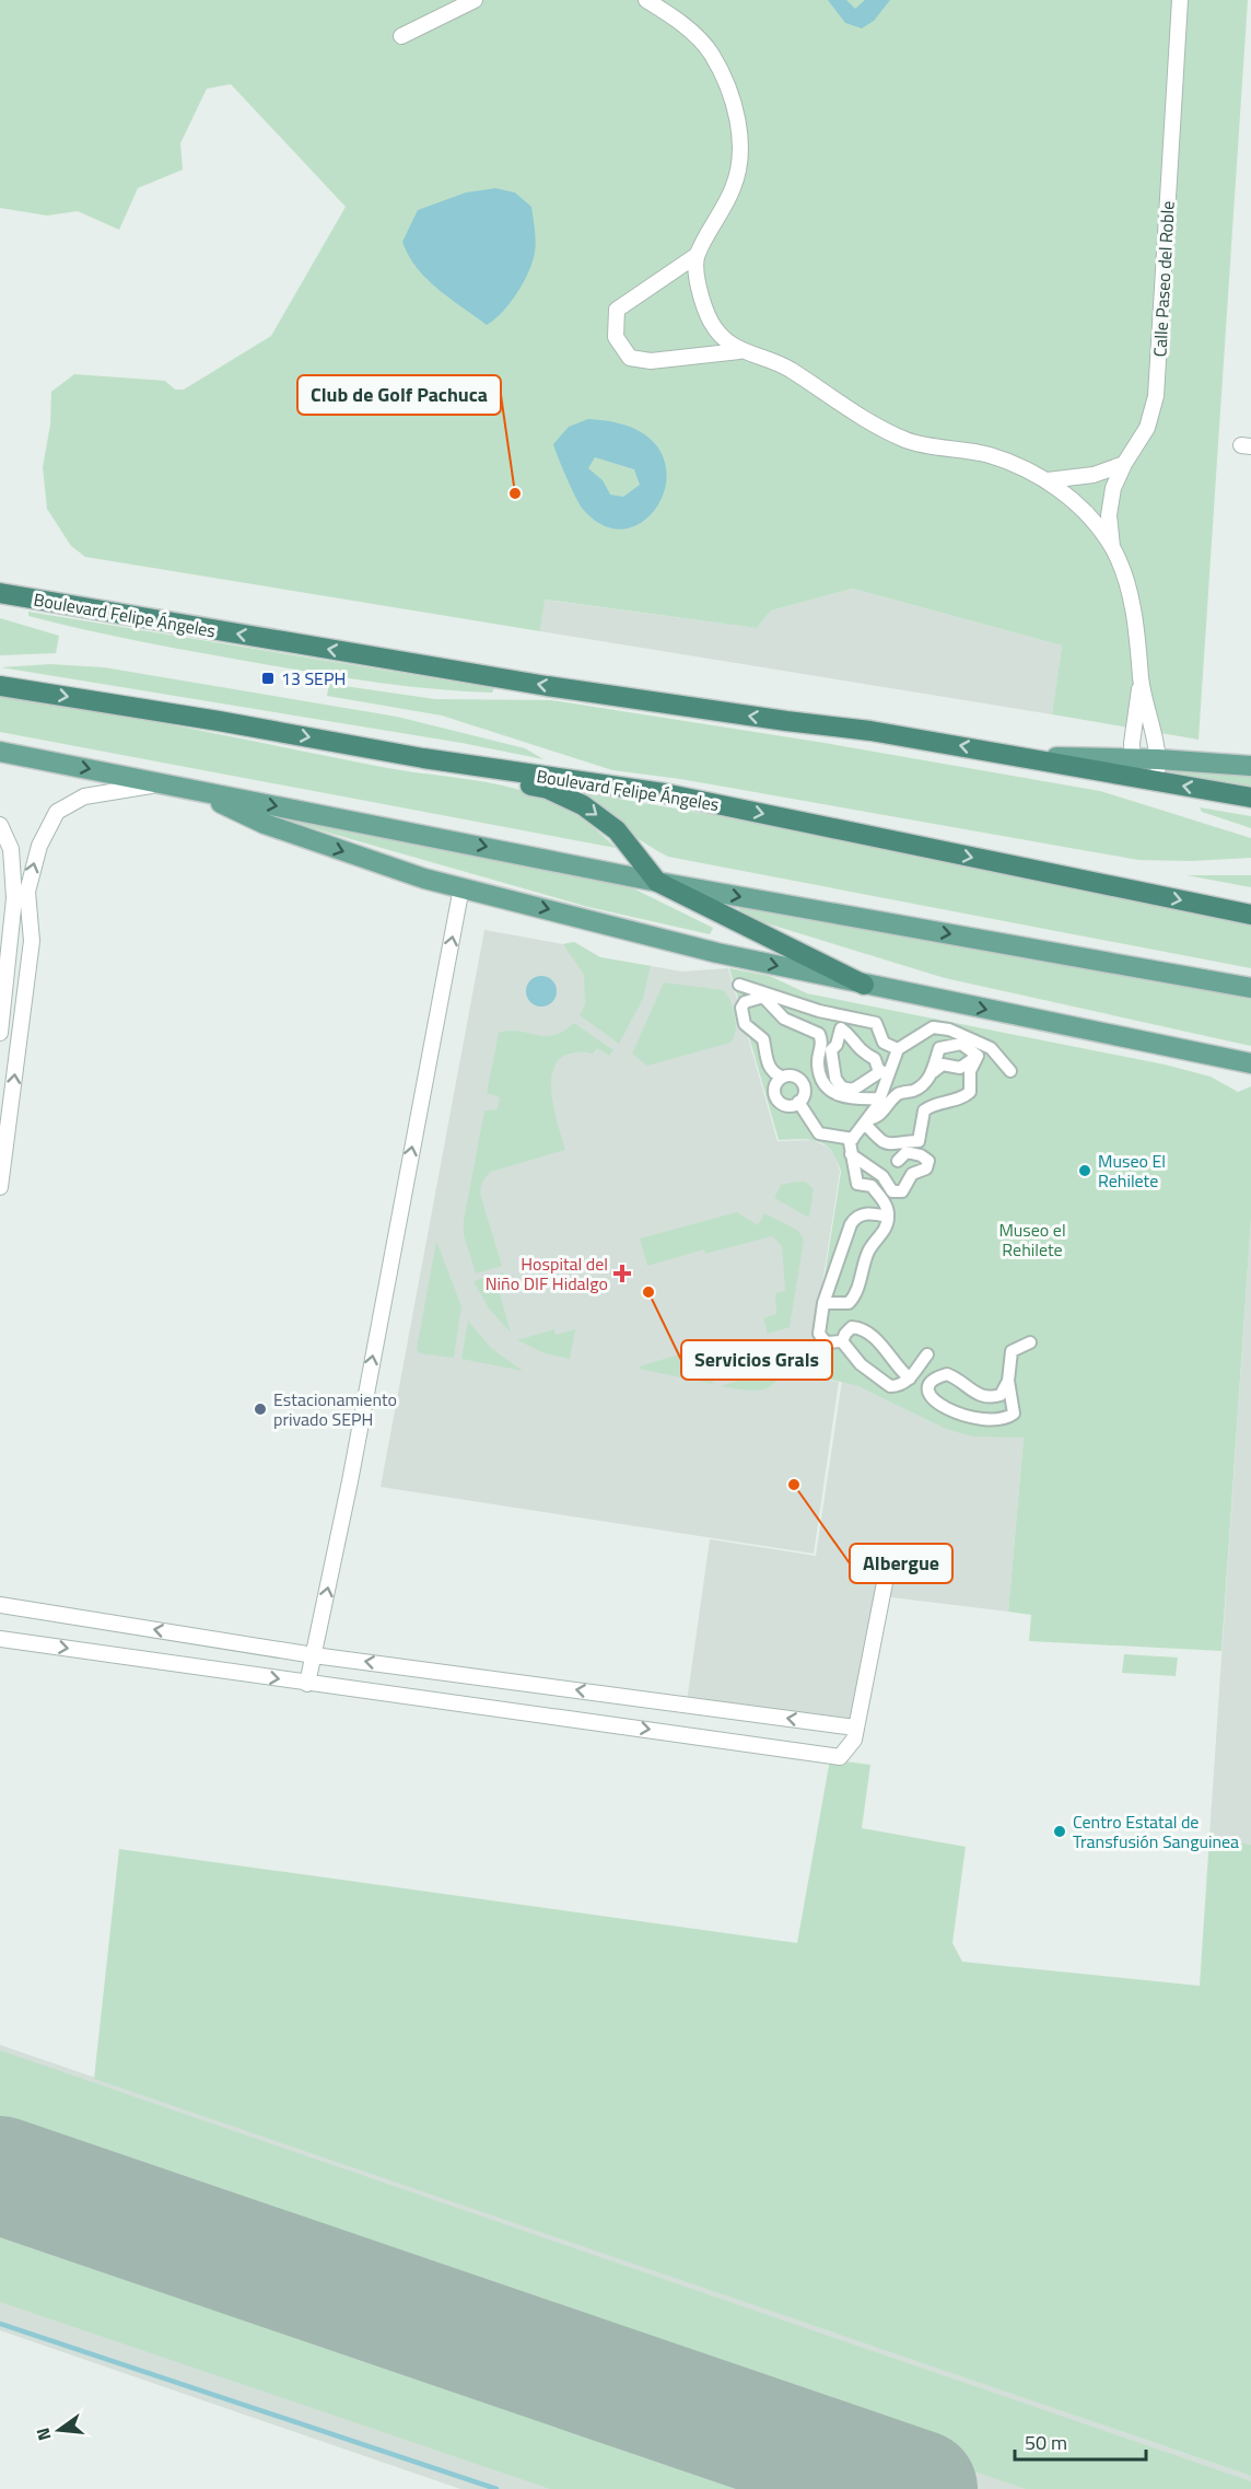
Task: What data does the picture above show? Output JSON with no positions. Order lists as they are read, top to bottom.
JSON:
{
  "streets": {
    "highway": ["Boulevard Felipe Ángeles"],
    "street": ["Calle Paseo del Roble"]
  },
  "parks": ["Museo el Rehilete"],
  "places": {
    "other": [
      "Club de Golf Pachuca",
      "Museo El Rehilete",
      "Servicios Grals",
      "Estacionamiento privado SEPH",
      "Albergue",
      "Centro Estatal de Transfusión Sanguinea"
    ],
    "transit": ["13 SEPH"],
    "health": ["Hospital del Niño DIF Hidalgo"]
  },
  "scale_bar": "50 m",
  "north": "left"
}
